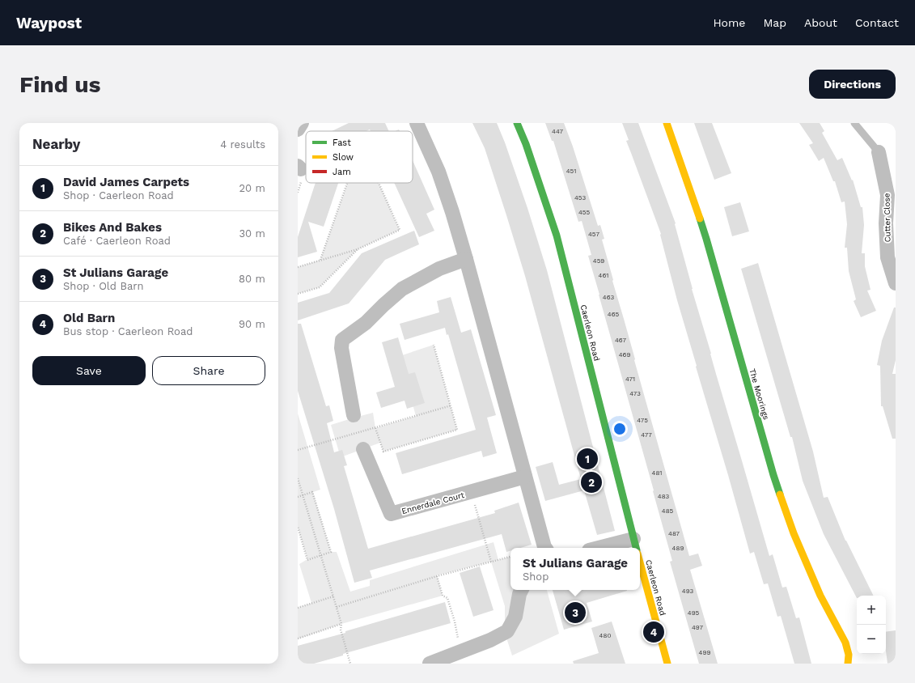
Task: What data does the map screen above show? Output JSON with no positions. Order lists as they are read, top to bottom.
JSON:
{
  "streets": {
    "street": [
      "Cutter Close",
      "Caerleon Road",
      "The Moorings",
      "Ennerdale Court"
    ]
  },
  "house_numbers": [
    "447",
    "451",
    "453",
    "455",
    "457",
    "459",
    "461",
    "463",
    "465",
    "467",
    "469",
    "471",
    "473",
    "475",
    "477",
    "481",
    "483",
    "485",
    "487",
    "489",
    "493",
    "495",
    "497",
    "480",
    "499"
  ],
  "legend": ["Fast", "Slow", "Jam"],
  "page": {
    "header": "Waypost",
    "nav": [
      "Home",
      "Map",
      "About",
      "Contact"
    ],
    "buttons": [
      "Directions",
      ["Save", "Share"]
    ],
    "title": "Find us",
    "heading": ["Nearby", "4 results"],
    "list": [
      {
        "mark": "1",
        "name": "David James Carpets",
        "note": "Shop · Caerleon Road",
        "value": "20 m"
      },
      {
        "mark": "2",
        "name": "Bikes And Bakes",
        "note": "Café · Caerleon Road",
        "value": "30 m"
      },
      {
        "mark": "3",
        "name": "St Julians Garage",
        "note": "Shop · Old Barn",
        "value": "80 m"
      },
      {
        "mark": "4",
        "name": "Old Barn",
        "note": "Bus stop · Caerleon Road",
        "value": "90 m"
      }
    ],
    "pins": [
      "1",
      "2",
      "3",
      "4"
    ],
    "popup": ["St Julians Garage", "Shop"],
    "map_buttons": ["+", "−"]
  }
}
